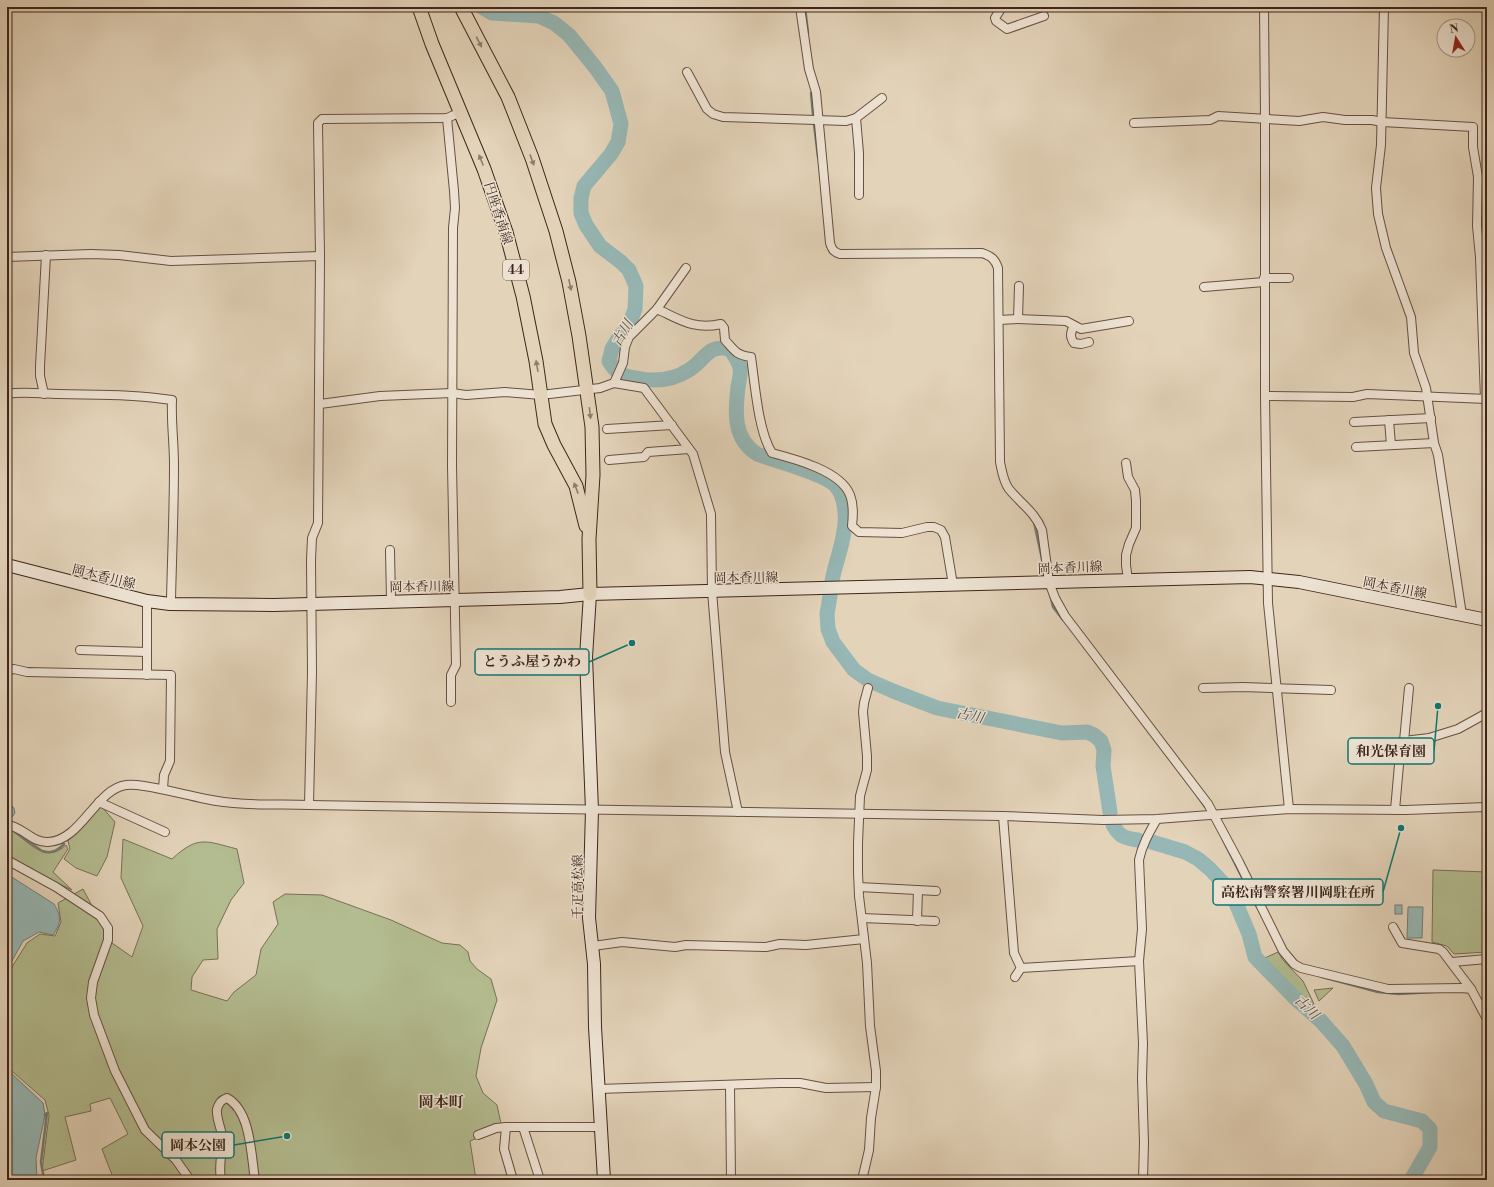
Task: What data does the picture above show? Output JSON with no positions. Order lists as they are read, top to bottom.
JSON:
{
  "streets": {
    "main road": [
      "円座香南線",
      "44",
      "岡本香川線",
      "千疋高松線"
    ]
  },
  "crossings": [
    ["円座香南線", "44"],
    ["円座香南線", "岡本香川線"],
    ["円座香南線", "千疋高松線"],
    ["岡本香川線", "千疋高松線"]
  ],
  "districts": ["岡本町"],
  "water": ["古川"],
  "places": [
    "とうふ屋うかわ",
    "和光保育園",
    "高松南警察署川岡駐在所",
    "岡本公園"
  ],
  "north": "top"
}
